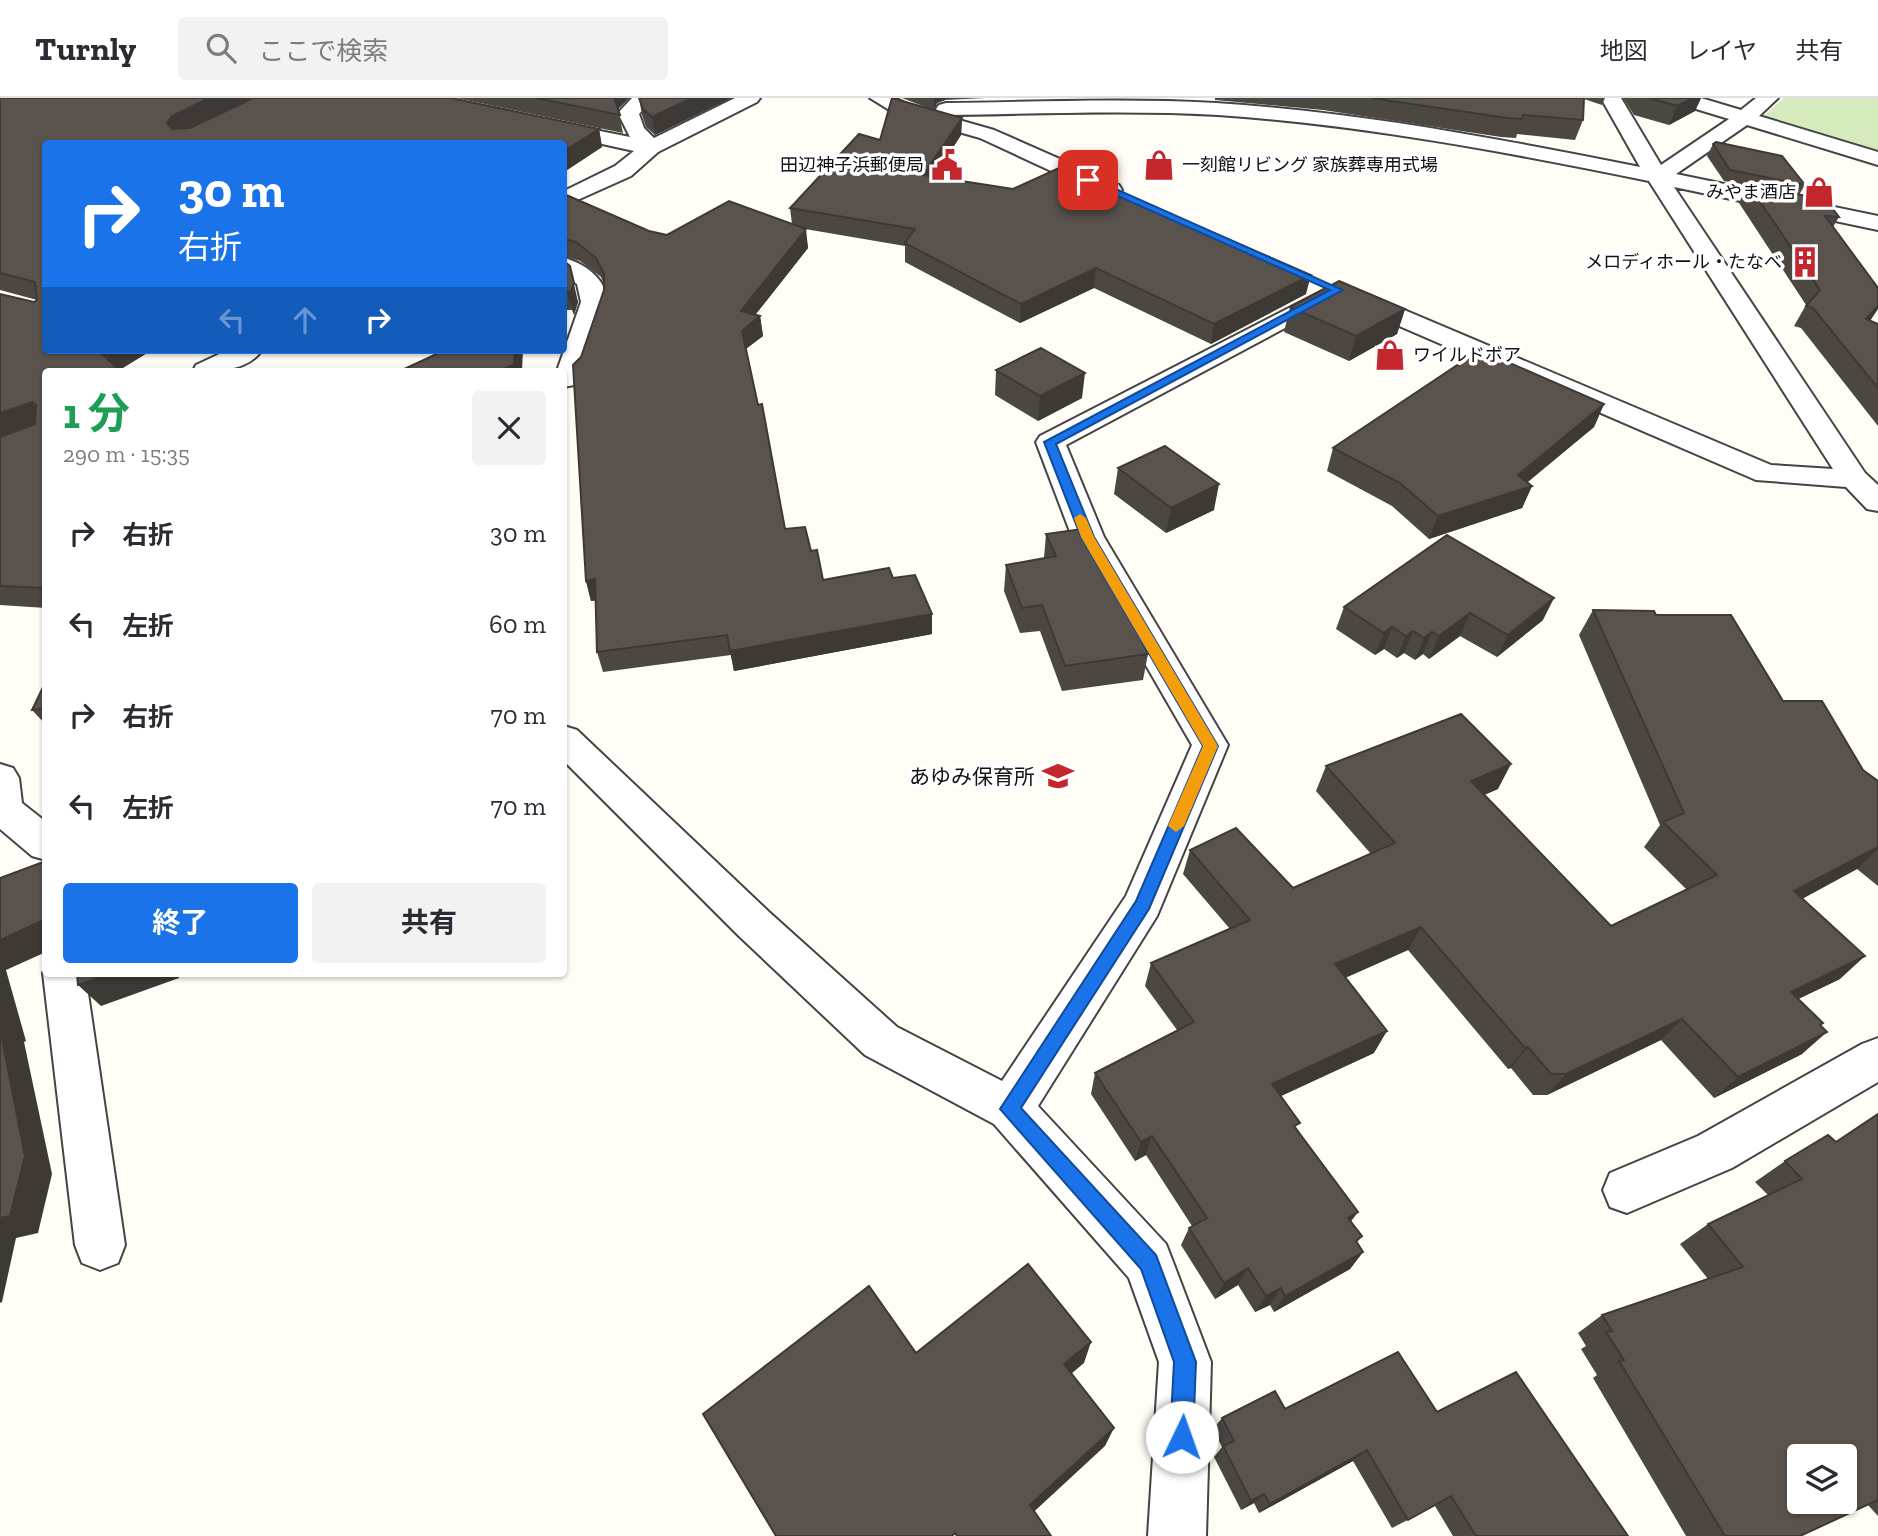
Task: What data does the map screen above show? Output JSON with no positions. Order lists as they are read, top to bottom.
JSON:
{
  "places": {
    "public building": ["田辺神子浜郵便局"],
    "shop": ["一刻館リビング 家族葬専用式場", "みやま酒店", "ワイルドボア"],
    "building": ["メロディホール・たなべ"],
    "school or university": ["あゆみ保育所"]
  },
  "page": {
    "header": "Turnly",
    "search": "ここで検索",
    "nav": ["地図", "レイヤ", "共有"],
    "turn": ["30 m", "右折"],
    "heading": ["1 分", "290 m · 15:35"],
    "list": [
      {
        "name": "右折",
        "value": "30 m"
      },
      {
        "name": "左折",
        "value": "60 m"
      },
      {
        "name": "右折",
        "value": "70 m"
      },
      {
        "name": "左折",
        "value": "70 m"
      }
    ],
    "buttons": ["終了", "共有"]
  }
}
